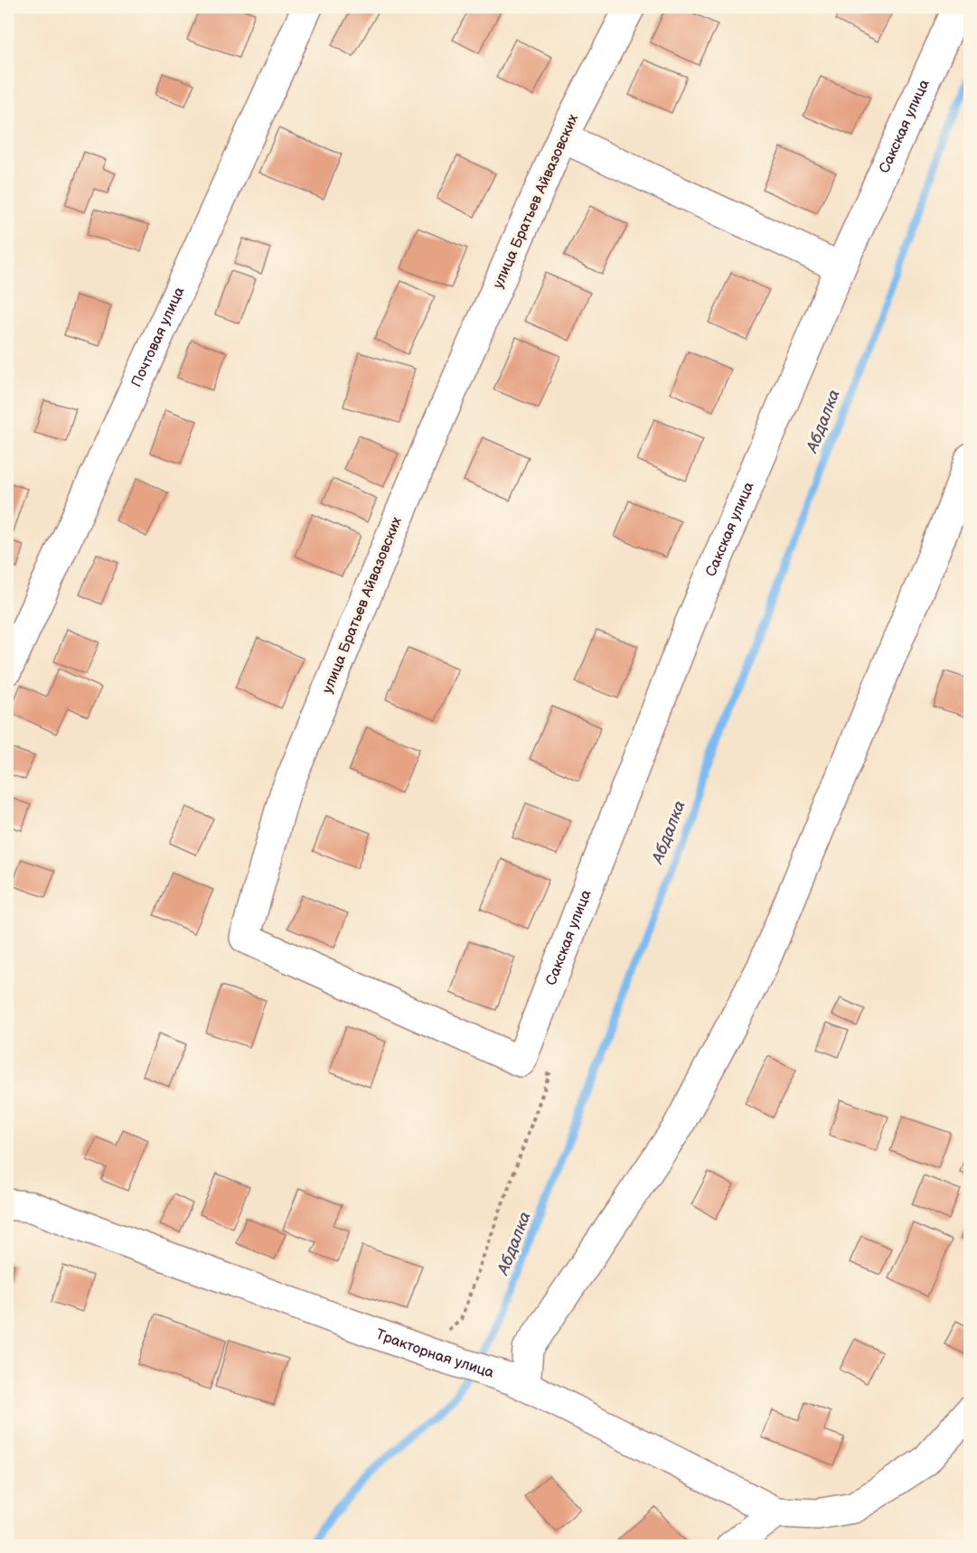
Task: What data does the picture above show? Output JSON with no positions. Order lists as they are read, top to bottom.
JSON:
{
  "streets": {
    "street": [
      "Сакская улица",
      "улица Братьев Айвазовских",
      "Почтовая улица",
      "Тракторная улица"
    ]
  },
  "crossings": [
    ["Сакская улица", "улица Братьев Айвазовских"]
  ],
  "water": ["Абдалка"]
}
